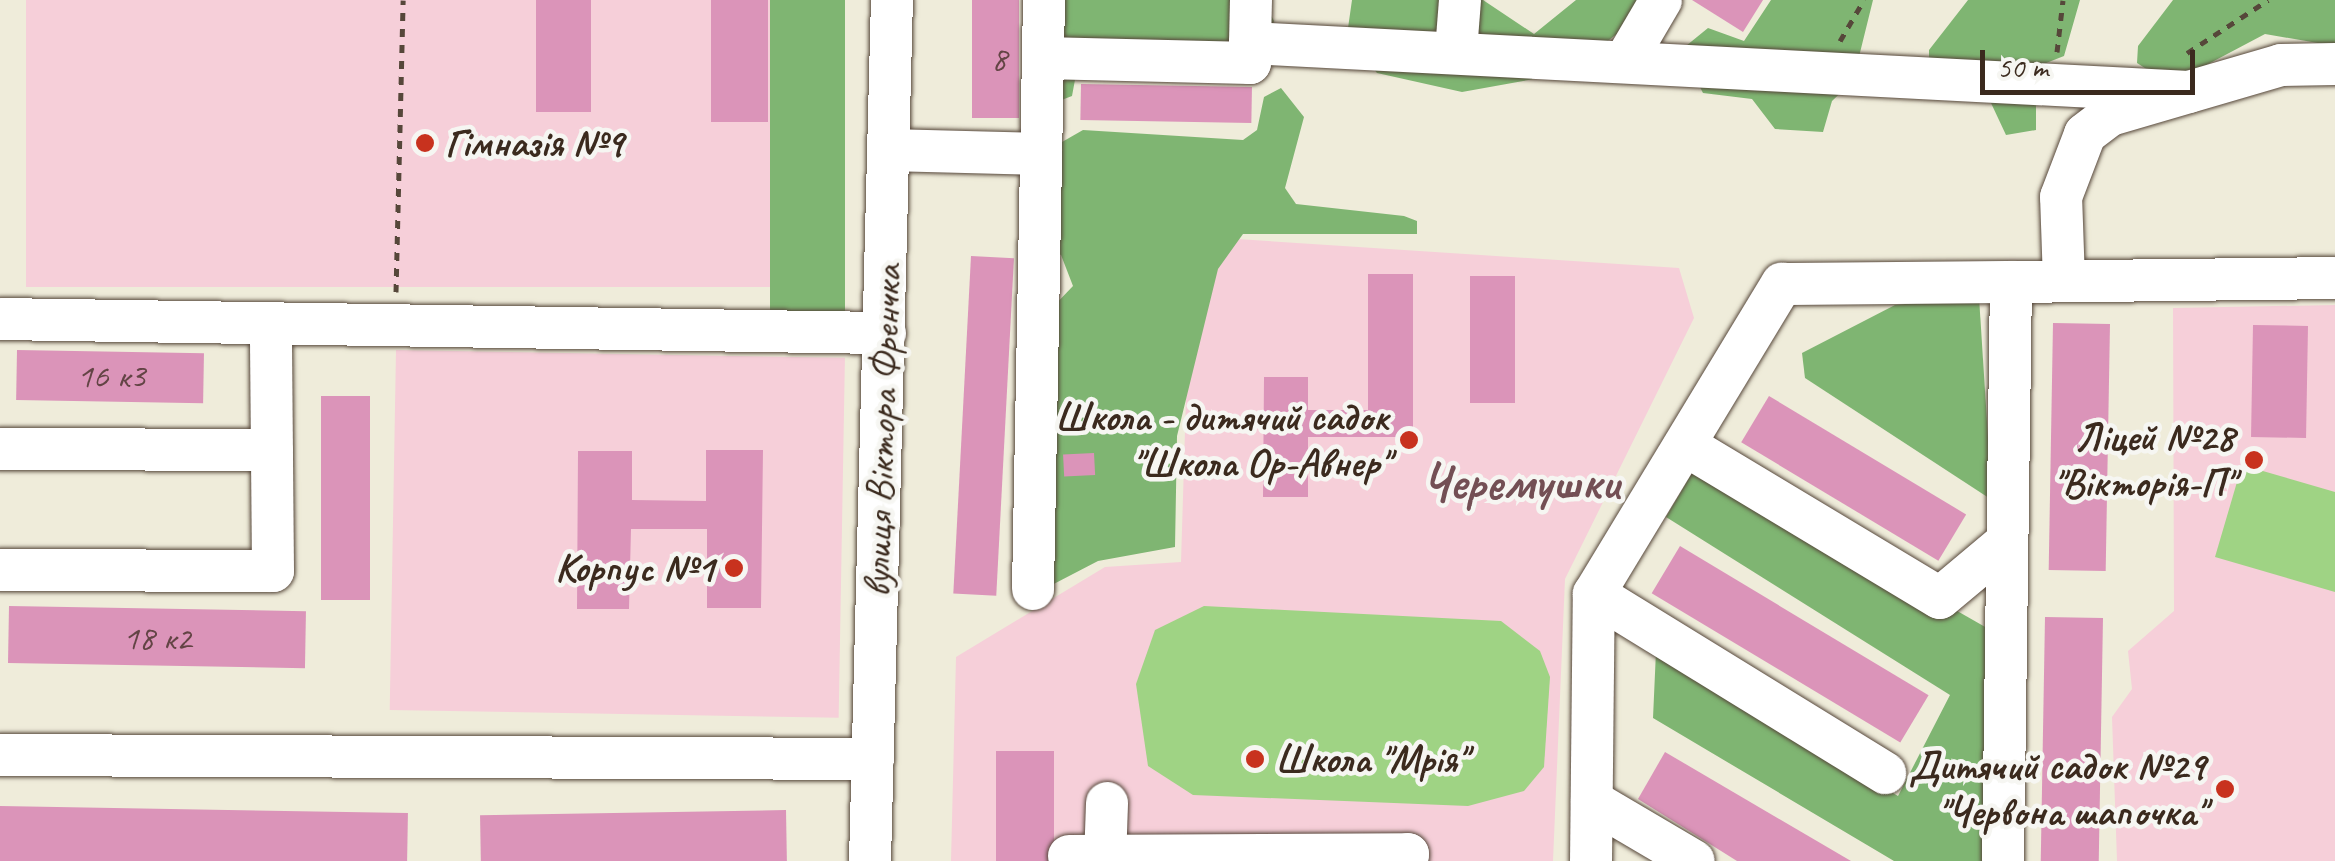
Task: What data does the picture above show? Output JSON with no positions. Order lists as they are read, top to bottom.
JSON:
{
  "streets": {
    "street": ["вулиця Віктора Френчка"]
  },
  "districts": ["Черемушки"],
  "places": [
    "Гімназія №9",
    "Школа - дитячий садок \"Школа Ор-Авнер\"",
    "Ліцей №28 \"Вікторія-П\"",
    "Корпус №1",
    "Школа \"Мрія\"",
    "Дитячий садок №29 \"Червона шапочка\""
  ],
  "house_numbers": ["8", "16 к3", "18 к2"],
  "scale_bar": "50 m"
}
